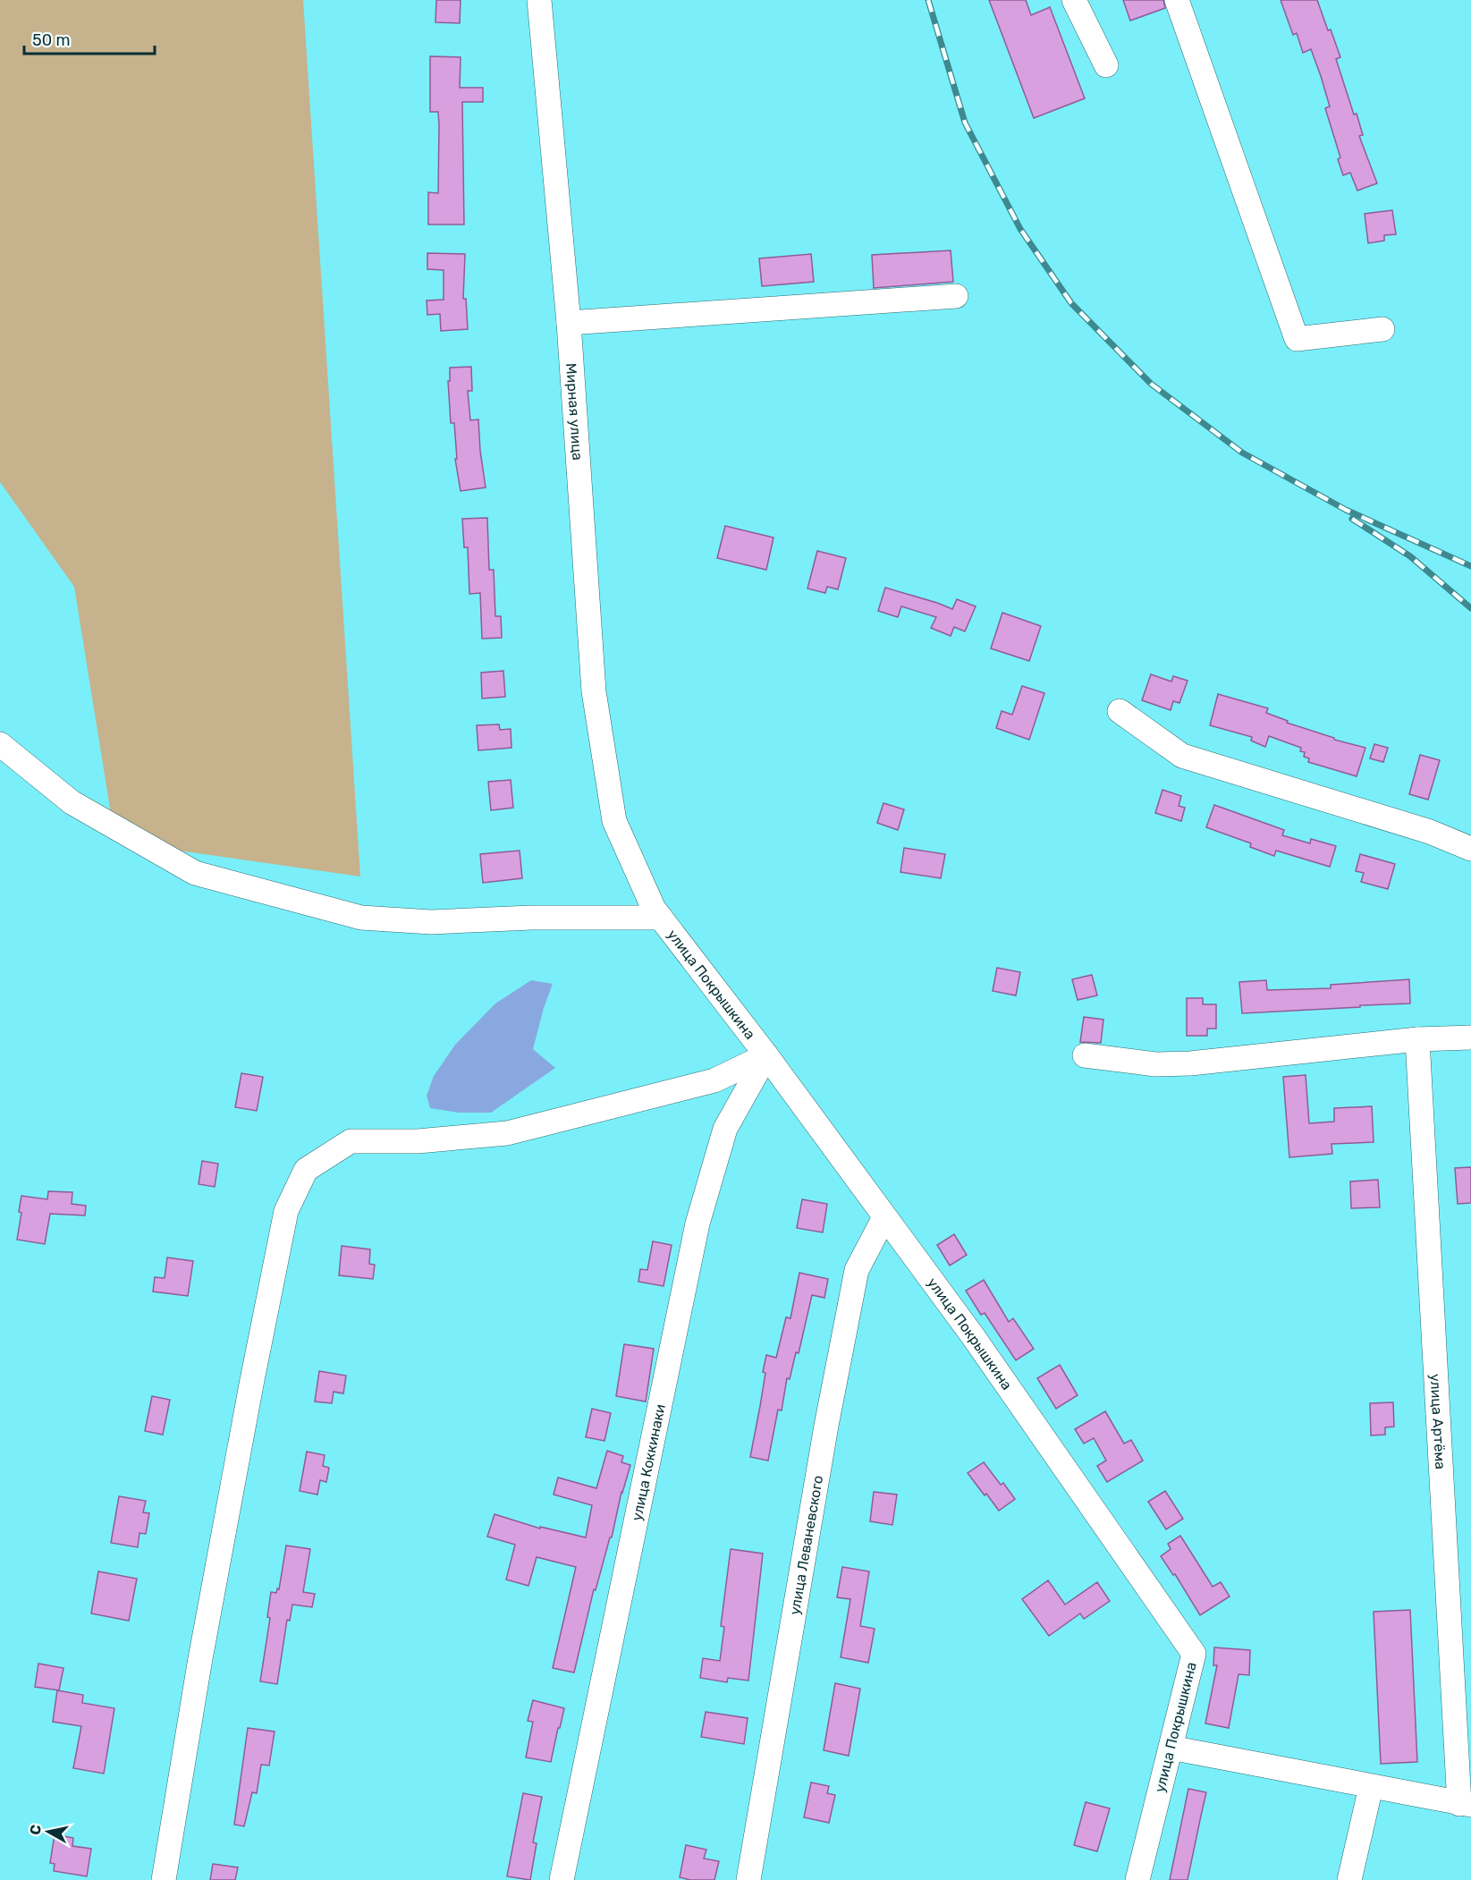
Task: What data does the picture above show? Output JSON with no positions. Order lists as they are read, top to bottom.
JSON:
{
  "streets": {
    "street": [
      "Мирная улица",
      "улица Покрышкина",
      "улица Артёма",
      "улица Коккинаки",
      "улица Леваневского"
    ]
  },
  "crossings": [
    ["Мирная улица", "улица Покрышкина"],
    ["улица Покрышкина", "улица Коккинаки"],
    ["улица Покрышкина", "улица Леваневского"]
  ],
  "scale_bar": "50 m",
  "north": "left"
}
